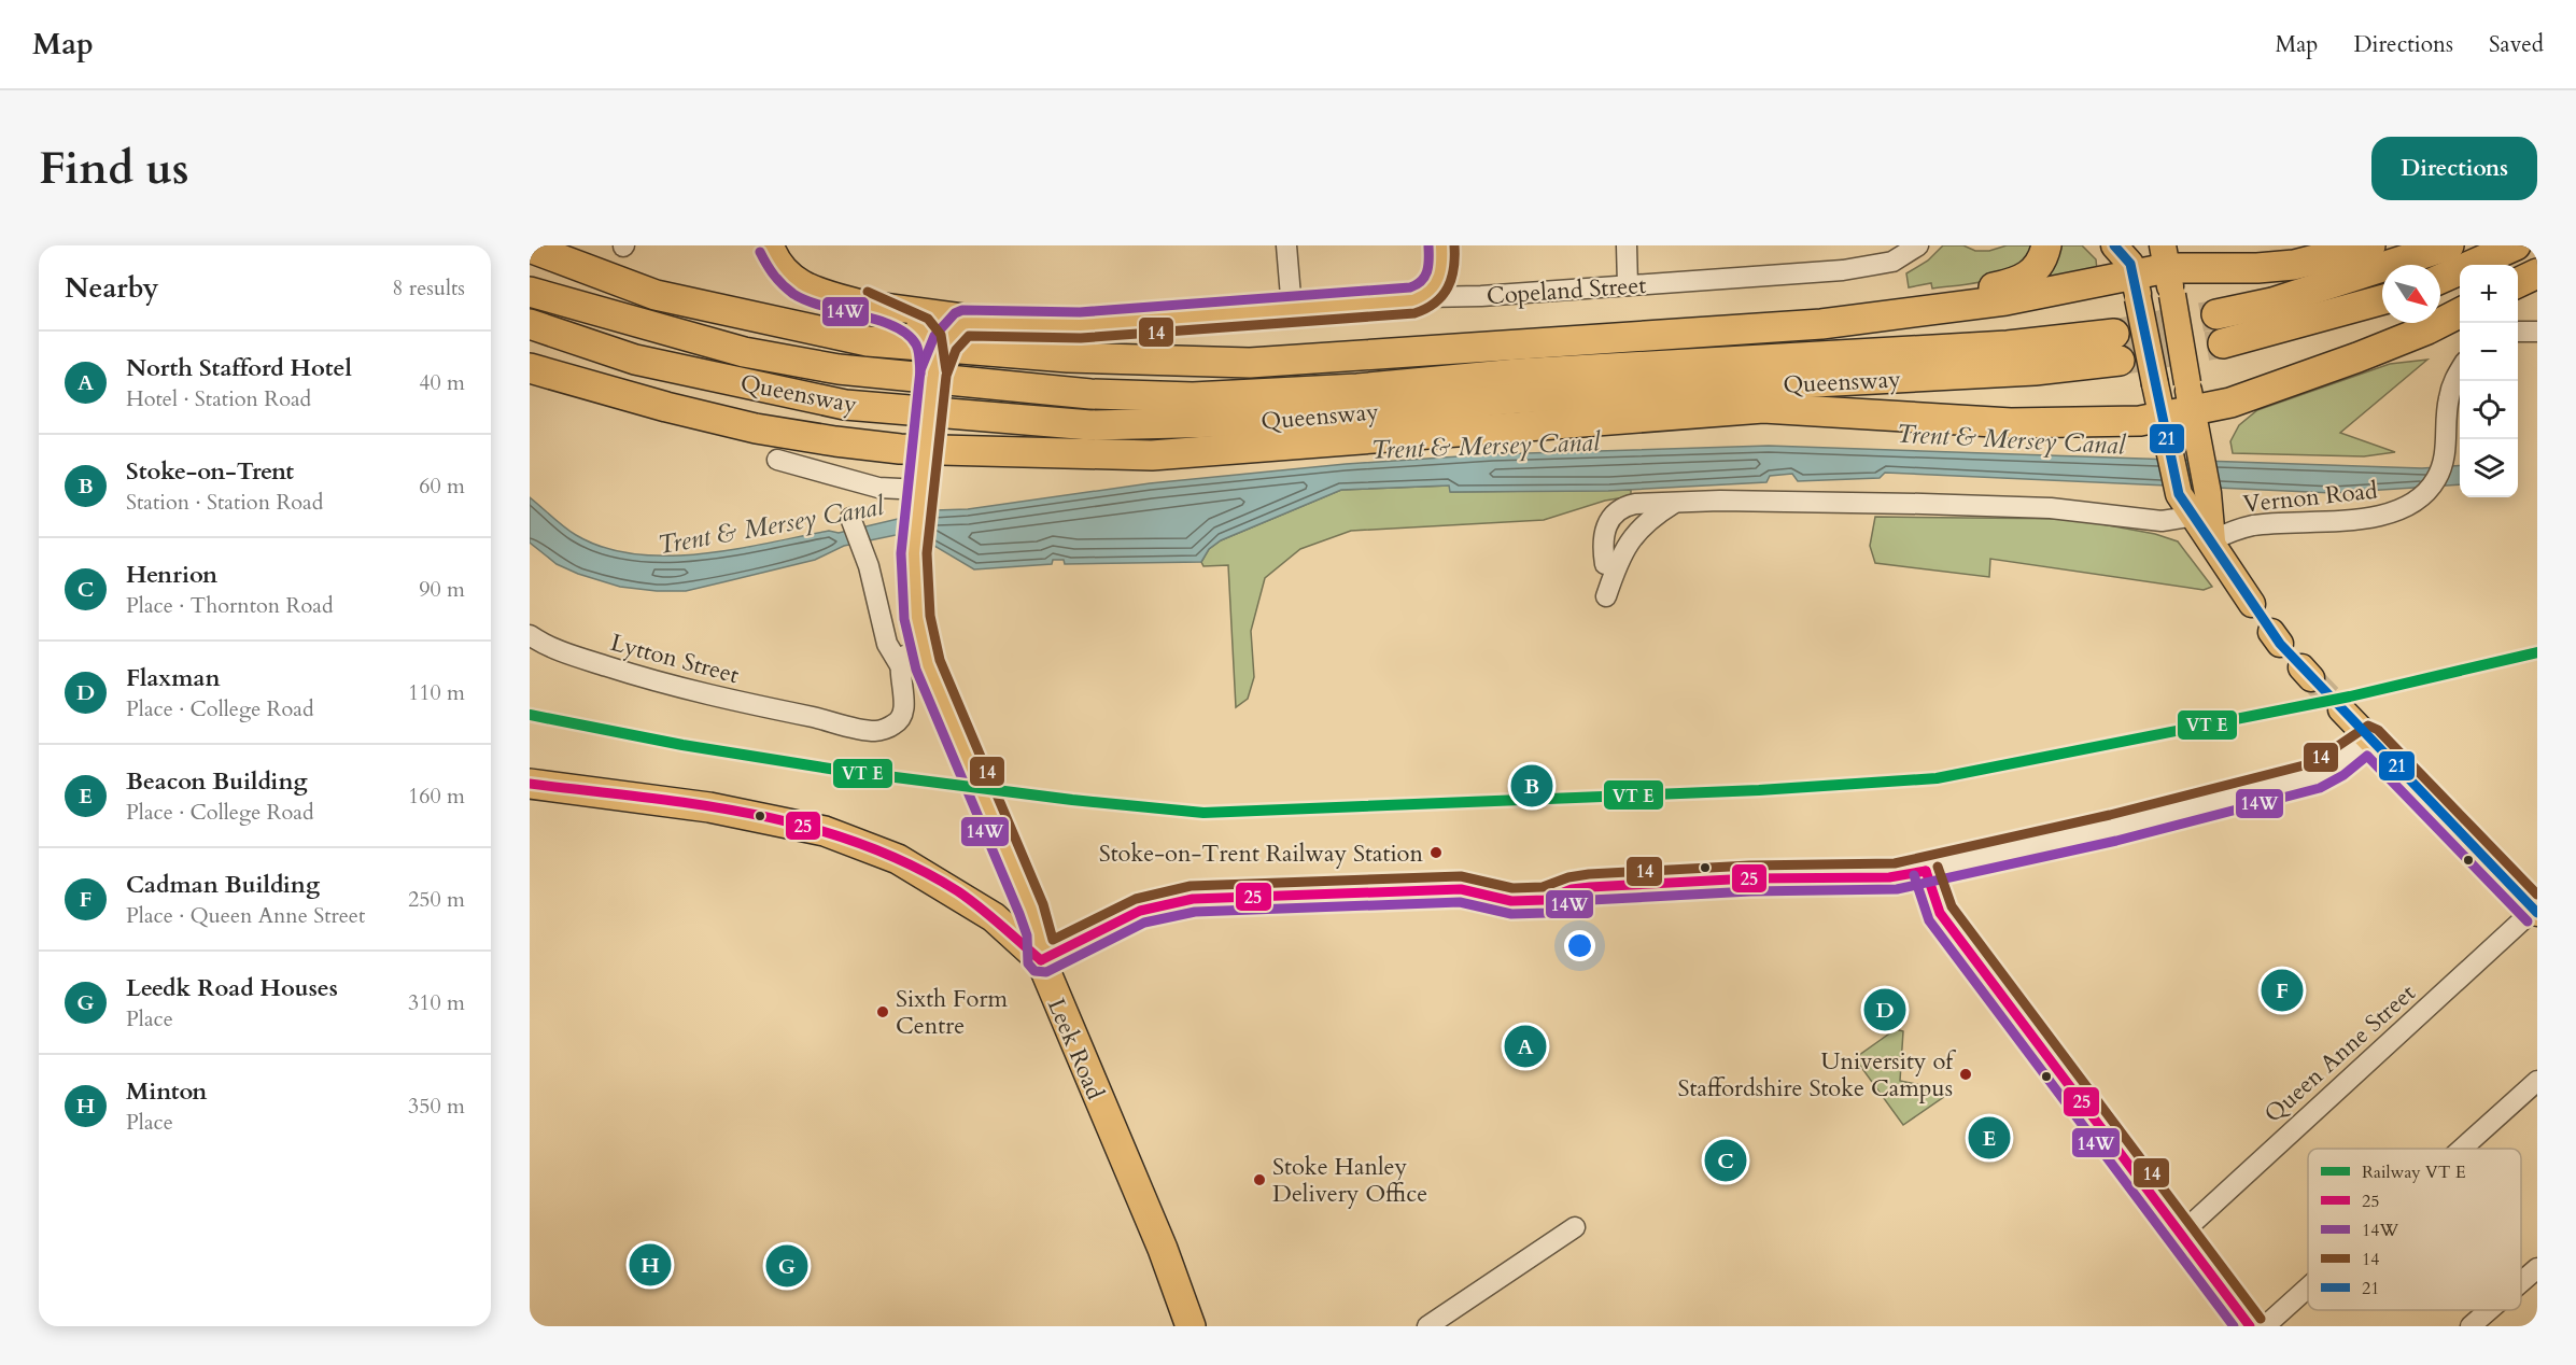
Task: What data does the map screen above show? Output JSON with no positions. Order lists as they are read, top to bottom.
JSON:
{
  "streets": {
    "highway": ["Queensway", "Leek Road"],
    "main road": ["Copeland Street"],
    "street": ["Vernon Road", "Lytton Street", "Queen Anne Street"]
  },
  "water": ["Trent & Mersey Canal"],
  "places": [
    "Stoke-on-Trent Railway Station",
    "Sixth Form Centre",
    "University of Staffordshire Stoke Campus",
    "Stoke Hanley Delivery Office"
  ],
  "lines": [
    "transit line 14",
    "transit line 21",
    "transit line 14W",
    "transit line 25"
  ],
  "legend": [
    "Railway VT E",
    "25",
    "14W",
    "14",
    "21"
  ],
  "north": "bottom right",
  "page": {
    "header": "Map",
    "nav": ["Map", "Directions", "Saved"],
    "buttons": "Directions",
    "title": "Find us",
    "heading": ["Nearby", "8 results"],
    "map_buttons": ["+", "−"],
    "list": [
      {
        "mark": "A",
        "name": "North Stafford Hotel",
        "note": "Hotel · Station Road",
        "value": "40 m"
      },
      {
        "mark": "B",
        "name": "Stoke-on-Trent",
        "note": "Station · Station Road",
        "value": "60 m"
      },
      {
        "mark": "C",
        "name": "Henrion",
        "note": "Place · Thornton Road",
        "value": "90 m"
      },
      {
        "mark": "D",
        "name": "Flaxman",
        "note": "Place · College Road",
        "value": "110 m"
      },
      {
        "mark": "E",
        "name": "Beacon Building",
        "note": "Place · College Road",
        "value": "160 m"
      },
      {
        "mark": "F",
        "name": "Cadman Building",
        "note": "Place · Queen Anne Street",
        "value": "250 m"
      },
      {
        "mark": "G",
        "name": "Leedk Road Houses",
        "note": "Place",
        "value": "310 m"
      },
      {
        "mark": "H",
        "name": "Minton",
        "note": "Place",
        "value": "350 m"
      }
    ],
    "pins": [
      "B",
      "F",
      "D",
      "A",
      "E",
      "C",
      "H",
      "G"
    ]
  }
}
